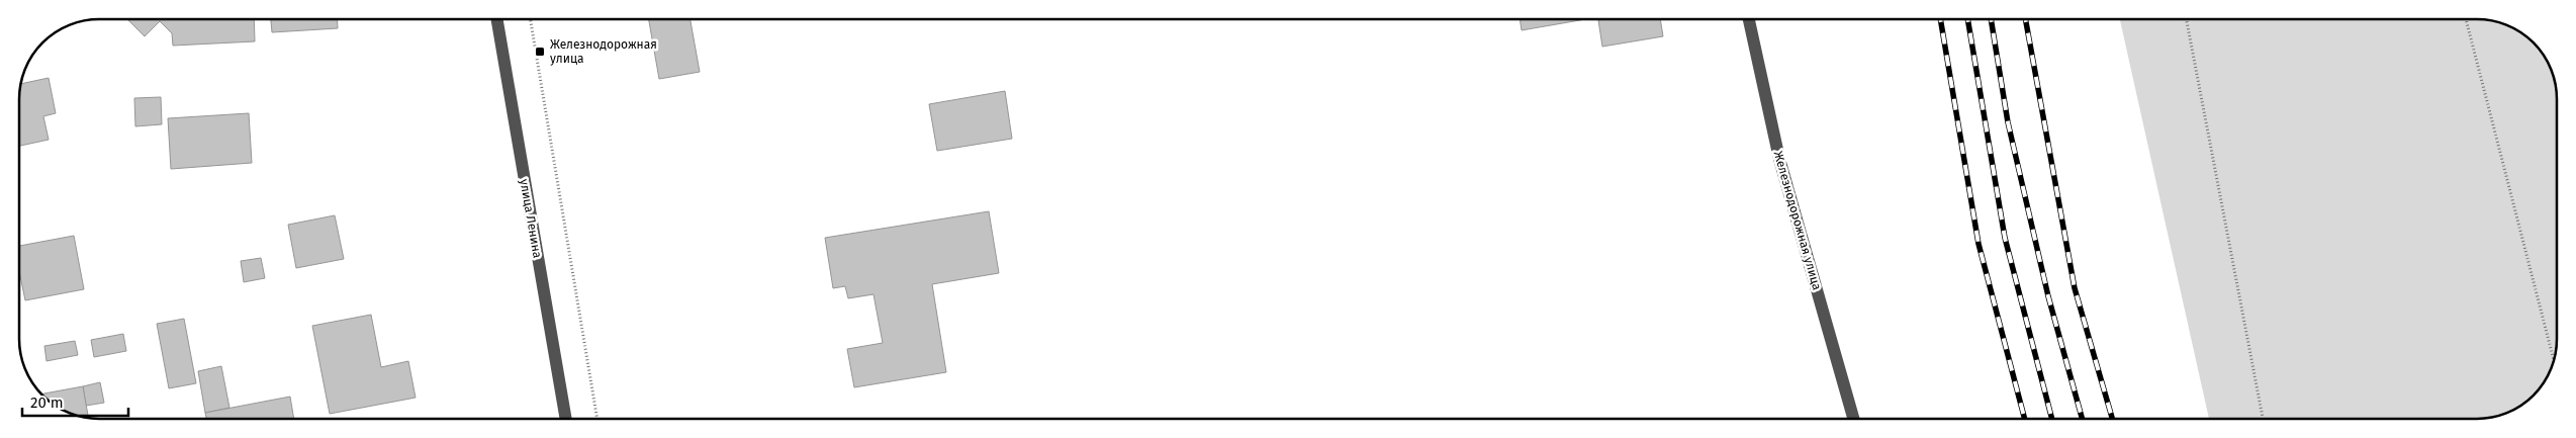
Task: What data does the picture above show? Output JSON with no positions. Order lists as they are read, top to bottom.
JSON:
{
  "streets": {
    "street": ["улица Ленина", "Железнодорожная улица"]
  },
  "places": {
    "transit": ["Железнодорожная улица"]
  },
  "scale_bar": "20 m"
}
